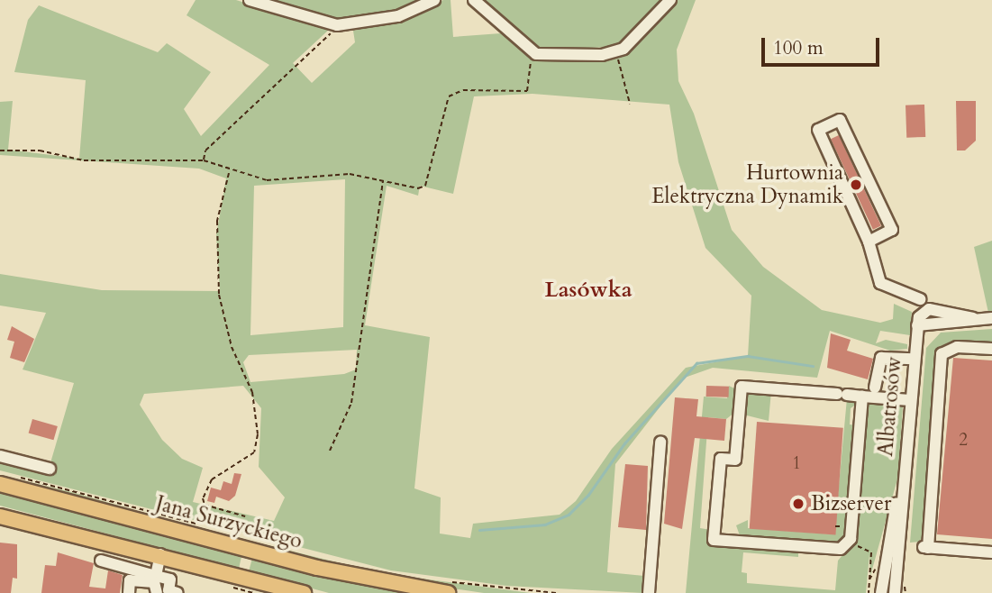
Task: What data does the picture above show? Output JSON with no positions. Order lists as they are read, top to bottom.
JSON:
{
  "streets": {
    "main road": ["Jana Surzyckiego"],
    "street": ["Albatrosów"]
  },
  "districts": ["Lasówka"],
  "places": ["Hurtownia Elektryczna Dynamik", "Bizserver"],
  "house_numbers": ["2", "1"],
  "scale_bar": "100 m"
}
